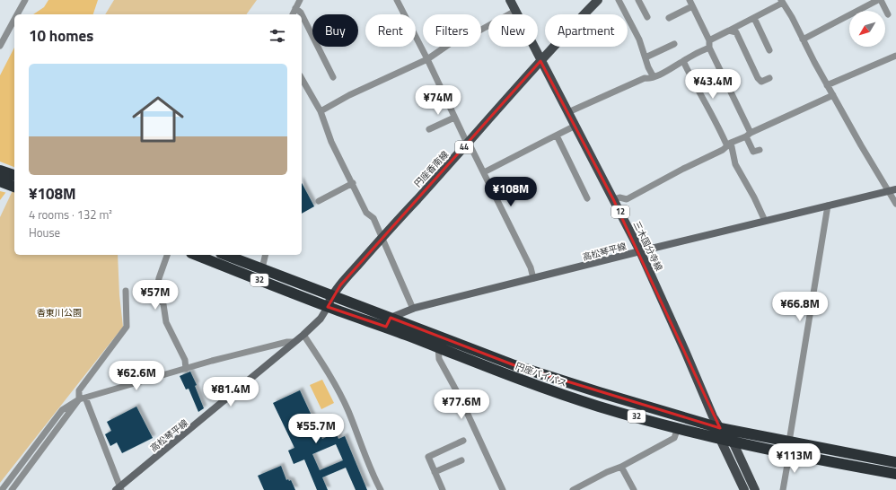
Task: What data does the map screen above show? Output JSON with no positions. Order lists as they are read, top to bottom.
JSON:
{
  "streets": {
    "highway": ["32", "円座バイパス"],
    "main road": [
      "44",
      "円座香南線",
      "12",
      "三木国分寺線",
      "高松琴平線"
    ]
  },
  "crossings": [
    ["円座香南線", "三木国分寺線"],
    ["円座香南線", "高松琴平線"],
    ["円座香南線", "円座バイパス"],
    ["三木国分寺線", "高松琴平線"],
    ["三木国分寺線", "円座バイパス"],
    ["高松琴平線", "円座バイパス"]
  ],
  "parks": ["香東川公園"],
  "north": "bottom left",
  "page": {
    "chip": [
      "Buy",
      "Rent",
      "Filters",
      "New",
      "Apartment"
    ],
    "heading": "10 homes",
    "list": [
      {
        "name": "¥108M",
        "note": "4 rooms · 132 m² · House"
      }
    ],
    "price": [
      "¥43.4M",
      "¥74M",
      "¥108M",
      "¥57M",
      "¥66.8M",
      "¥62.6M",
      "¥81.4M",
      "¥77.6M",
      "¥55.7M",
      "¥113M"
    ]
  }
}
